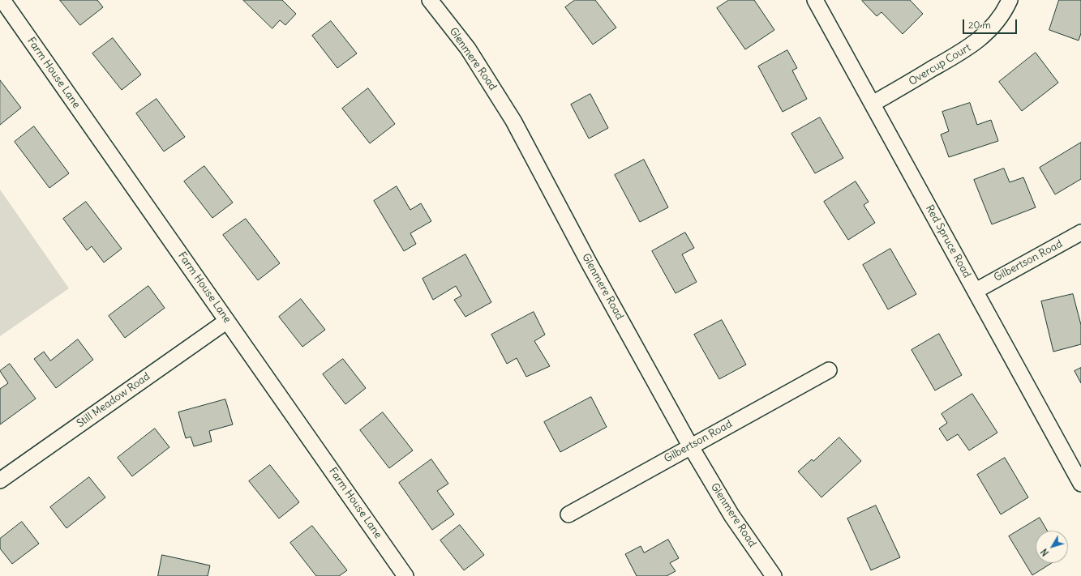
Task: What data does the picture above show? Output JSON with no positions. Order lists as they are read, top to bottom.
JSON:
{
  "streets": {
    "street": [
      "Glenmere Road",
      "Overcup Court",
      "Farm House Lane",
      "Red Spruce Road",
      "Gilbertson Road",
      "Still Meadow Road"
    ]
  },
  "crossings": [
    ["Glenmere Road", "Gilbertson Road"],
    ["Overcup Court", "Red Spruce Road"],
    ["Farm House Lane", "Still Meadow Road"],
    ["Red Spruce Road", "Gilbertson Road"]
  ],
  "scale_bar": "20 m",
  "north": "bottom left"
}
